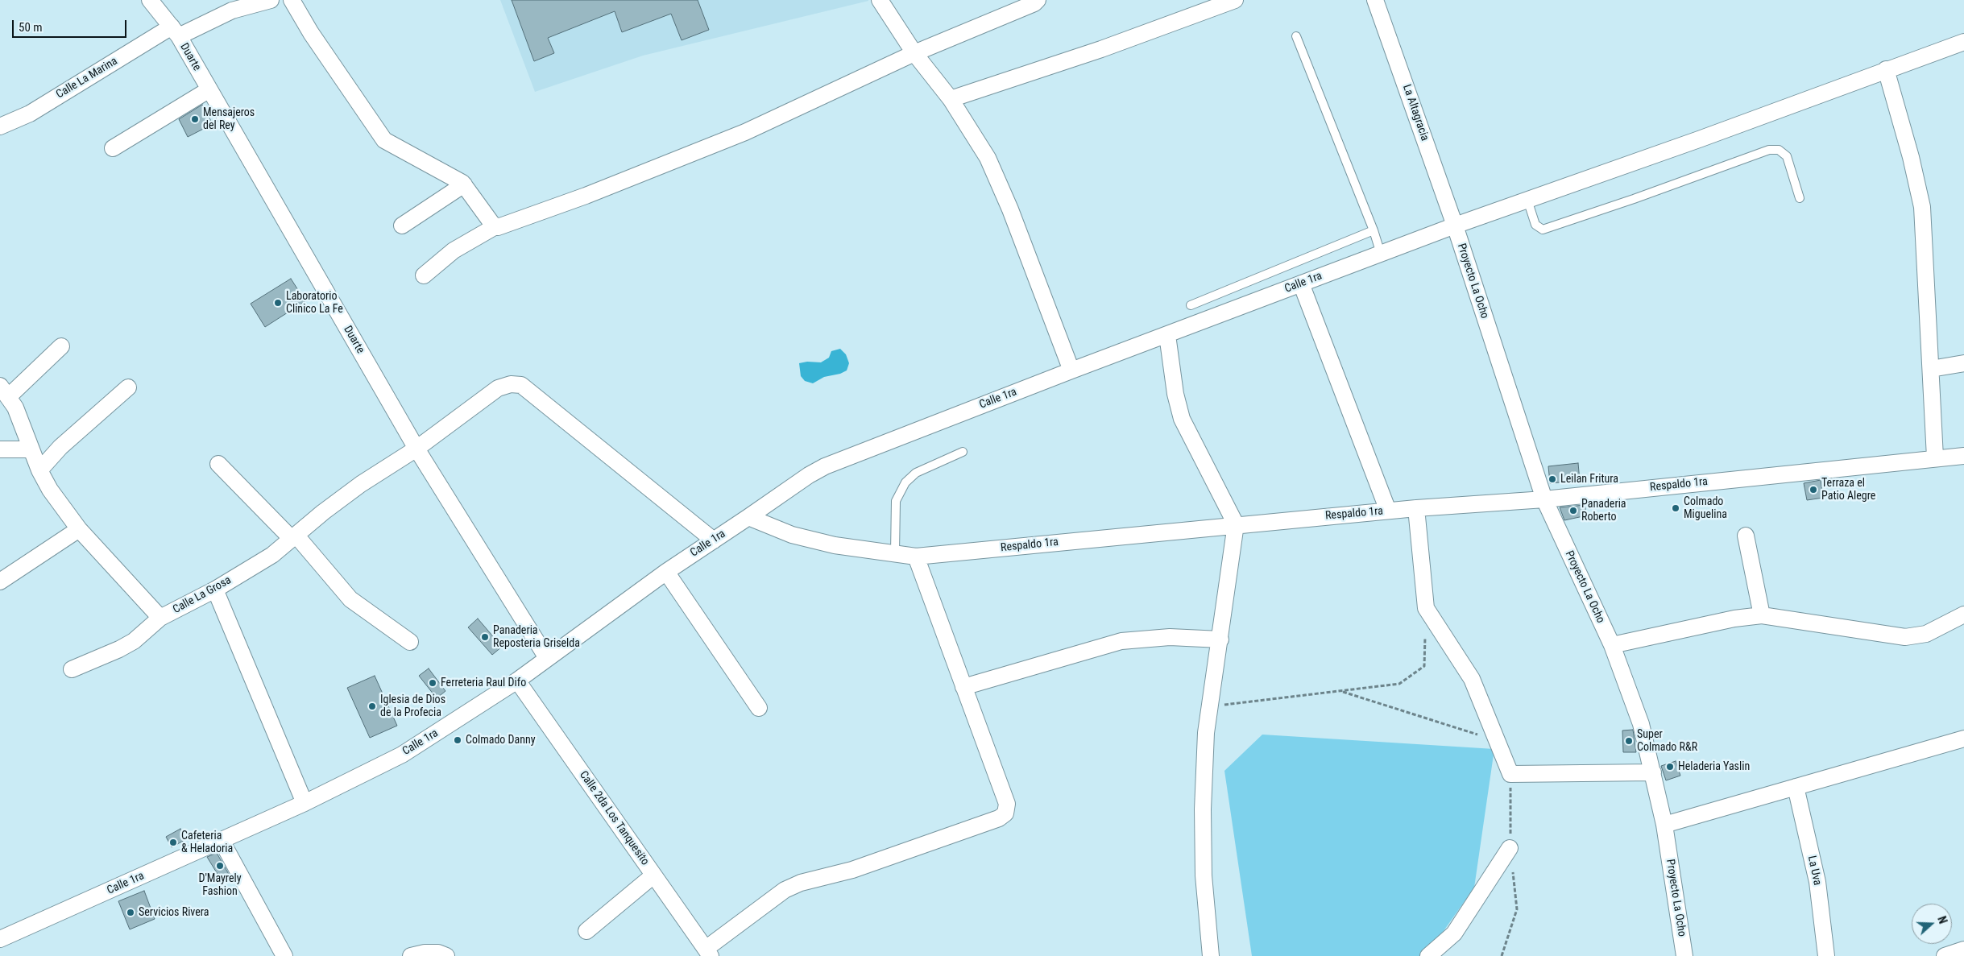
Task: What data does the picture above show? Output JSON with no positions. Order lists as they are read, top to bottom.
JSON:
{
  "streets": {
    "street": [
      "Duarte",
      "Calle La Marina",
      "La Altagracia",
      "Proyecto La Ocho",
      "Calle 1ra",
      "Respaldo 1ra",
      "Calle La Grosa",
      "Calle 2da Los Tanquesito",
      "La Uva"
    ]
  },
  "crossings": [
    ["Duarte", "Calle La Marina"],
    ["Duarte", "Calle 1ra"],
    ["Duarte", "Calle La Grosa"],
    ["La Altagracia", "Proyecto La Ocho"],
    ["La Altagracia", "Calle 1ra"],
    ["Proyecto La Ocho", "Calle 1ra"],
    ["Proyecto La Ocho", "Respaldo 1ra"],
    ["Calle 1ra", "Respaldo 1ra"],
    ["Calle 1ra", "Calle La Grosa"],
    ["Calle 1ra", "Calle 2da Los Tanquesito"]
  ],
  "places": [
    "Mensajeros del Rey",
    "Laboratorio Clinico La Fe",
    "Leilan Fritura",
    "Terraza el Patio Alegre",
    "Colmado Miguelina",
    "Panaderia Roberto",
    "Panaderia Reposteria Griselda",
    "Ferreteria Raul Difo",
    "Iglesia de Dios de la Profecia",
    "Colmado Danny",
    "Super Colmado R&R",
    "Heladeria Yaslin",
    "Cafeteria & Heladoria",
    "D'Mayrely Fashion",
    "Servicios Rivera"
  ],
  "scale_bar": "50 m",
  "north": "right"
}
